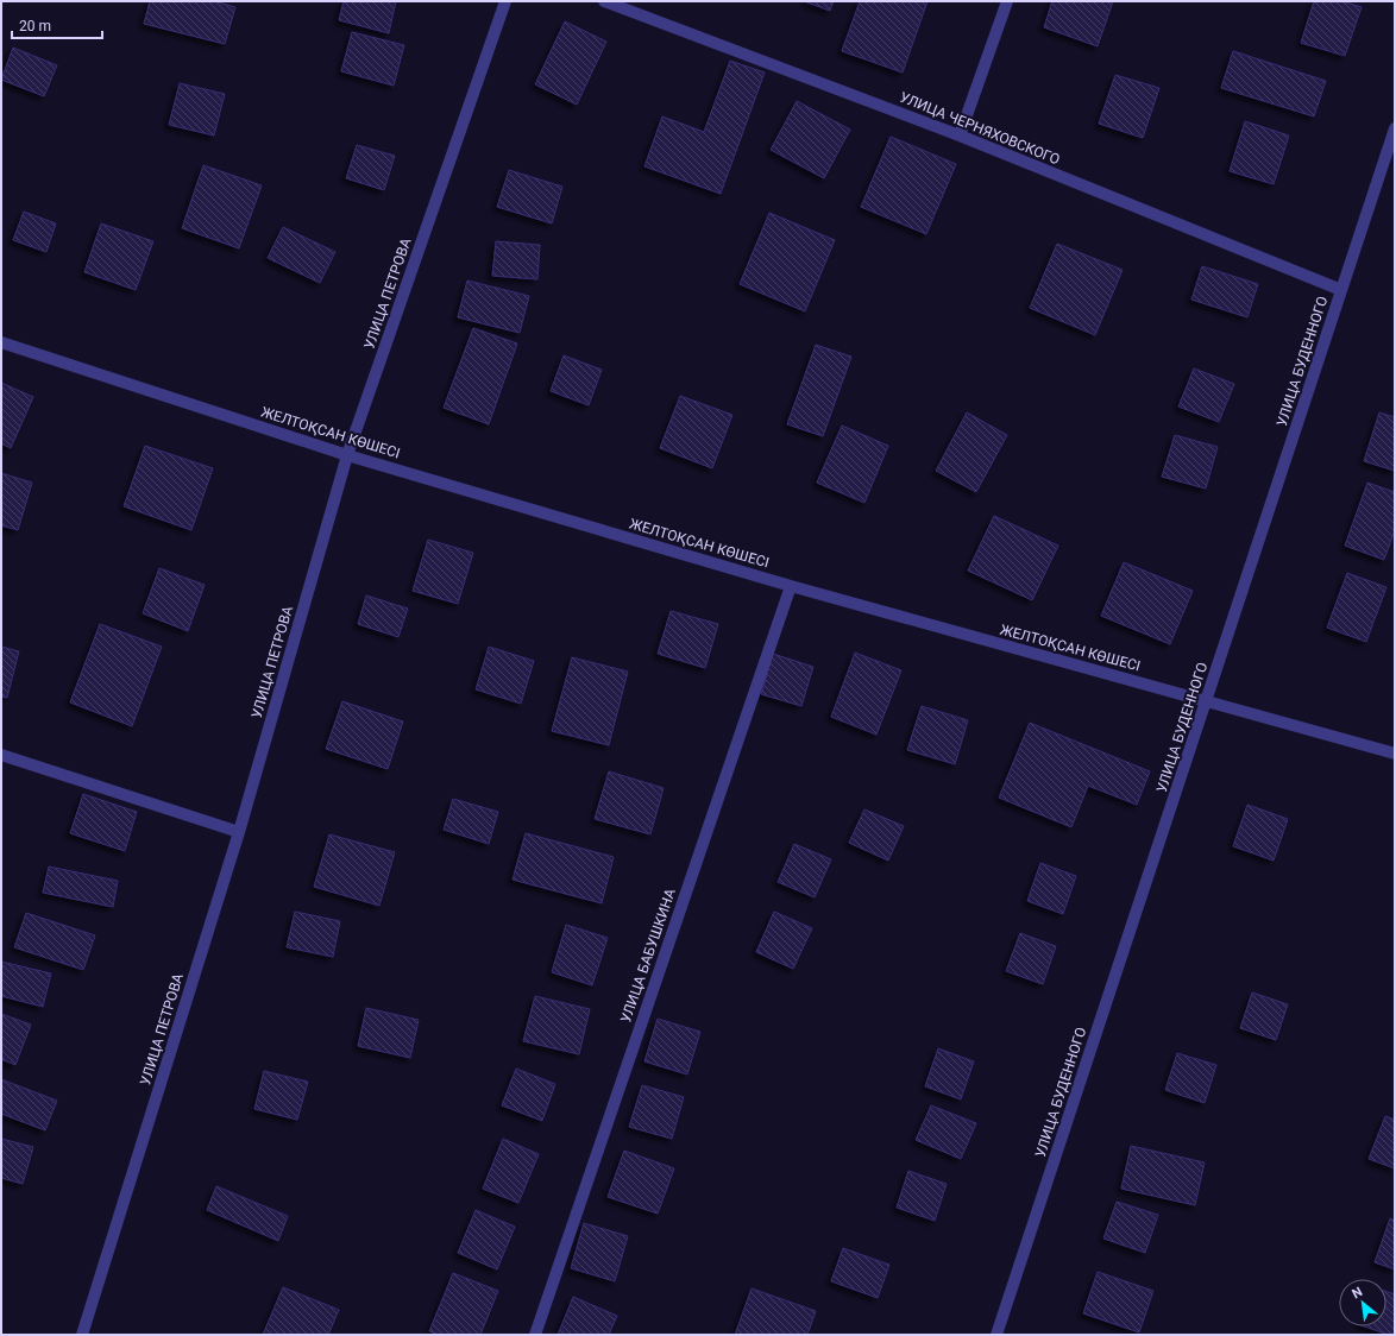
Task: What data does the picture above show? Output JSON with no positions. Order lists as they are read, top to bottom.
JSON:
{
  "streets": {
    "street": [
      "УЛИЦА ЧЕРНЯХОВСКОГО",
      "УЛИЦА ПЕТРОВА",
      "УЛИЦА БУДЕННОГО",
      "ЖЕЛТОҚСАН КӨШЕСІ",
      "УЛИЦА БАБУШКИНА"
    ]
  },
  "crossings": [
    ["УЛИЦА ЧЕРНЯХОВСКОГО", "УЛИЦА БУДЕННОГО"],
    ["УЛИЦА ПЕТРОВА", "ЖЕЛТОҚСАН КӨШЕСІ"],
    ["УЛИЦА БУДЕННОГО", "ЖЕЛТОҚСАН КӨШЕСІ"],
    ["ЖЕЛТОҚСАН КӨШЕСІ", "УЛИЦА БАБУШКИНА"]
  ],
  "scale_bar": "20 m",
  "north": "top left"
}
